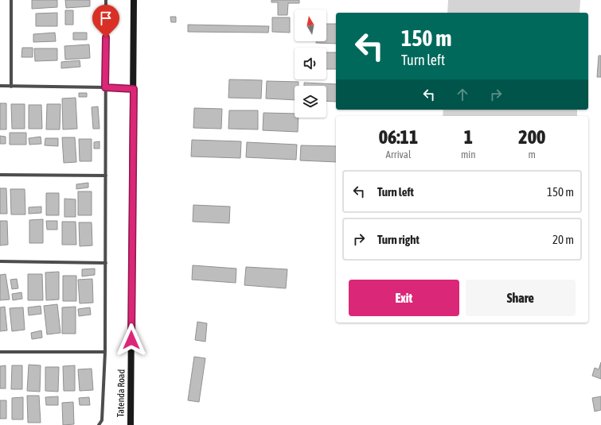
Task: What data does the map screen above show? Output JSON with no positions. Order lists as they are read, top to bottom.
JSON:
{
  "streets": {
    "street": ["Tatenda Road"]
  },
  "north": "top",
  "page": {
    "turn": ["150 m", "Turn left"],
    "eta": [
      "06:11",
      "Arrival",
      "1",
      "min",
      "200",
      "m"
    ],
    "list": [
      {
        "name": "Turn left",
        "value": "150 m"
      },
      {
        "name": "Turn right",
        "value": "20 m"
      }
    ],
    "buttons": ["Exit", "Share"]
  }
}
